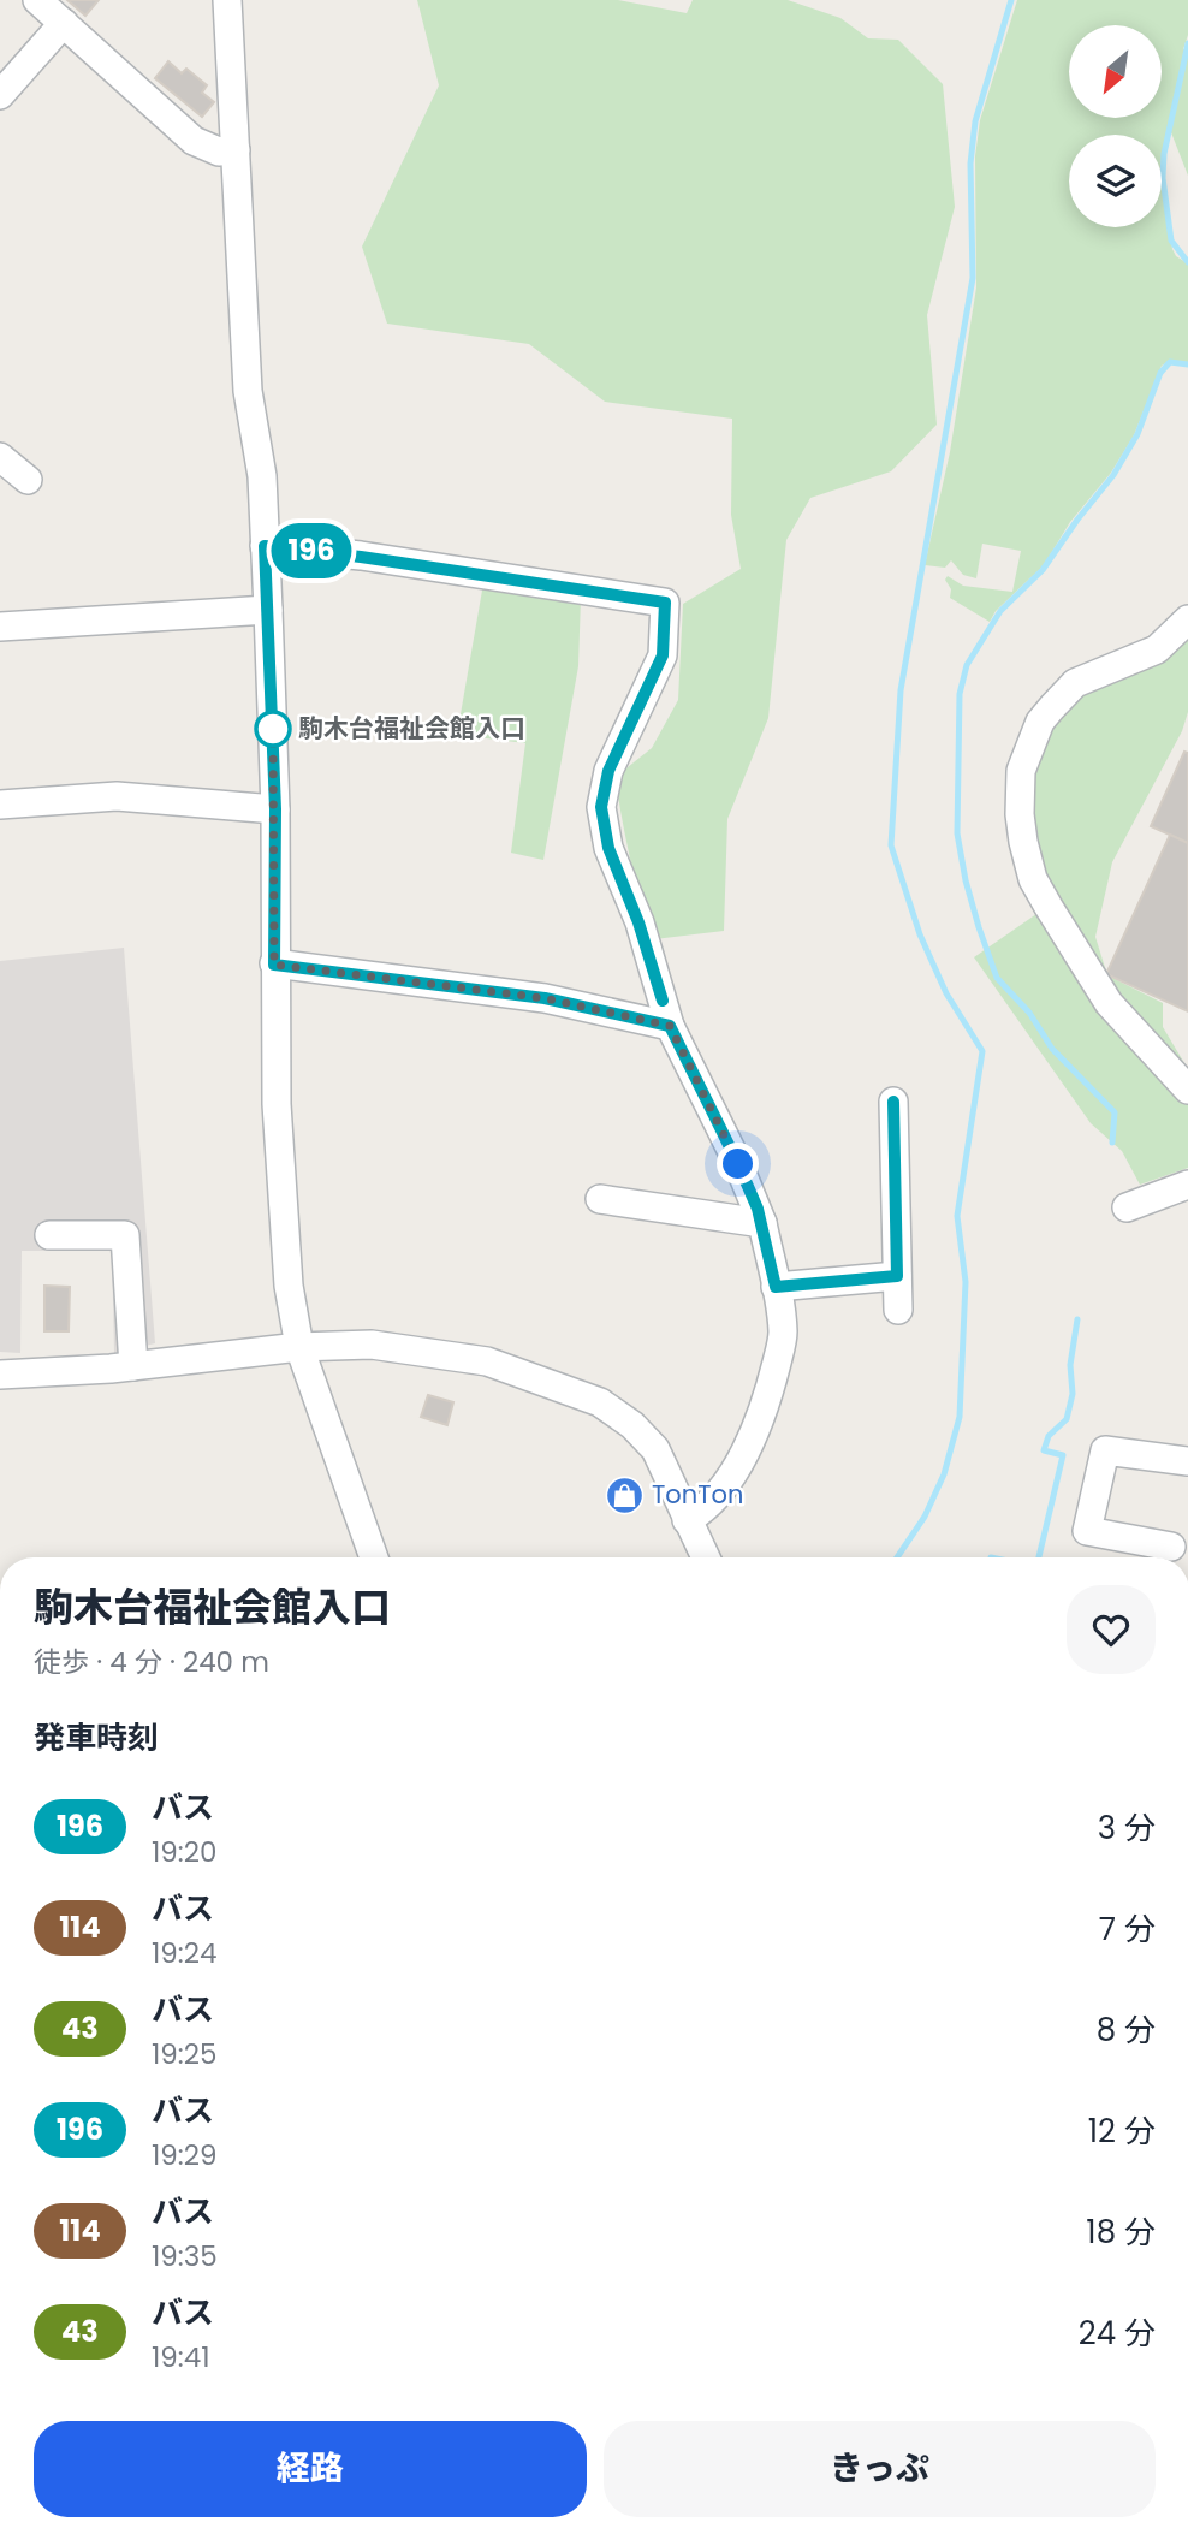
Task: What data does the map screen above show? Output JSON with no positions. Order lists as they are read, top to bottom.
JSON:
{
  "places": {
    "other": ["駒木台福祉会館入口"],
    "shop": ["TonTon"]
  },
  "lines": ["bus line 196"],
  "north": "bottom left",
  "page": {
    "on_map": "196",
    "heading": [
      ["駒木台福祉会館入口", "徒歩 · 4 分 · 240 m"],
      "発車時刻"
    ],
    "list": [
      {
        "mark": "196",
        "name": "バス",
        "note": "19:20",
        "value": "3 分"
      },
      {
        "mark": "114",
        "name": "バス",
        "note": "19:24",
        "value": "7 分"
      },
      {
        "mark": "43",
        "name": "バス",
        "note": "19:25",
        "value": "8 分"
      },
      {
        "mark": "196",
        "name": "バス",
        "note": "19:29",
        "value": "12 分"
      },
      {
        "mark": "114",
        "name": "バス",
        "note": "19:35",
        "value": "18 分"
      },
      {
        "mark": "43",
        "name": "バス",
        "note": "19:41",
        "value": "24 分"
      }
    ],
    "buttons": ["経路", "きっぷ"]
  }
}
